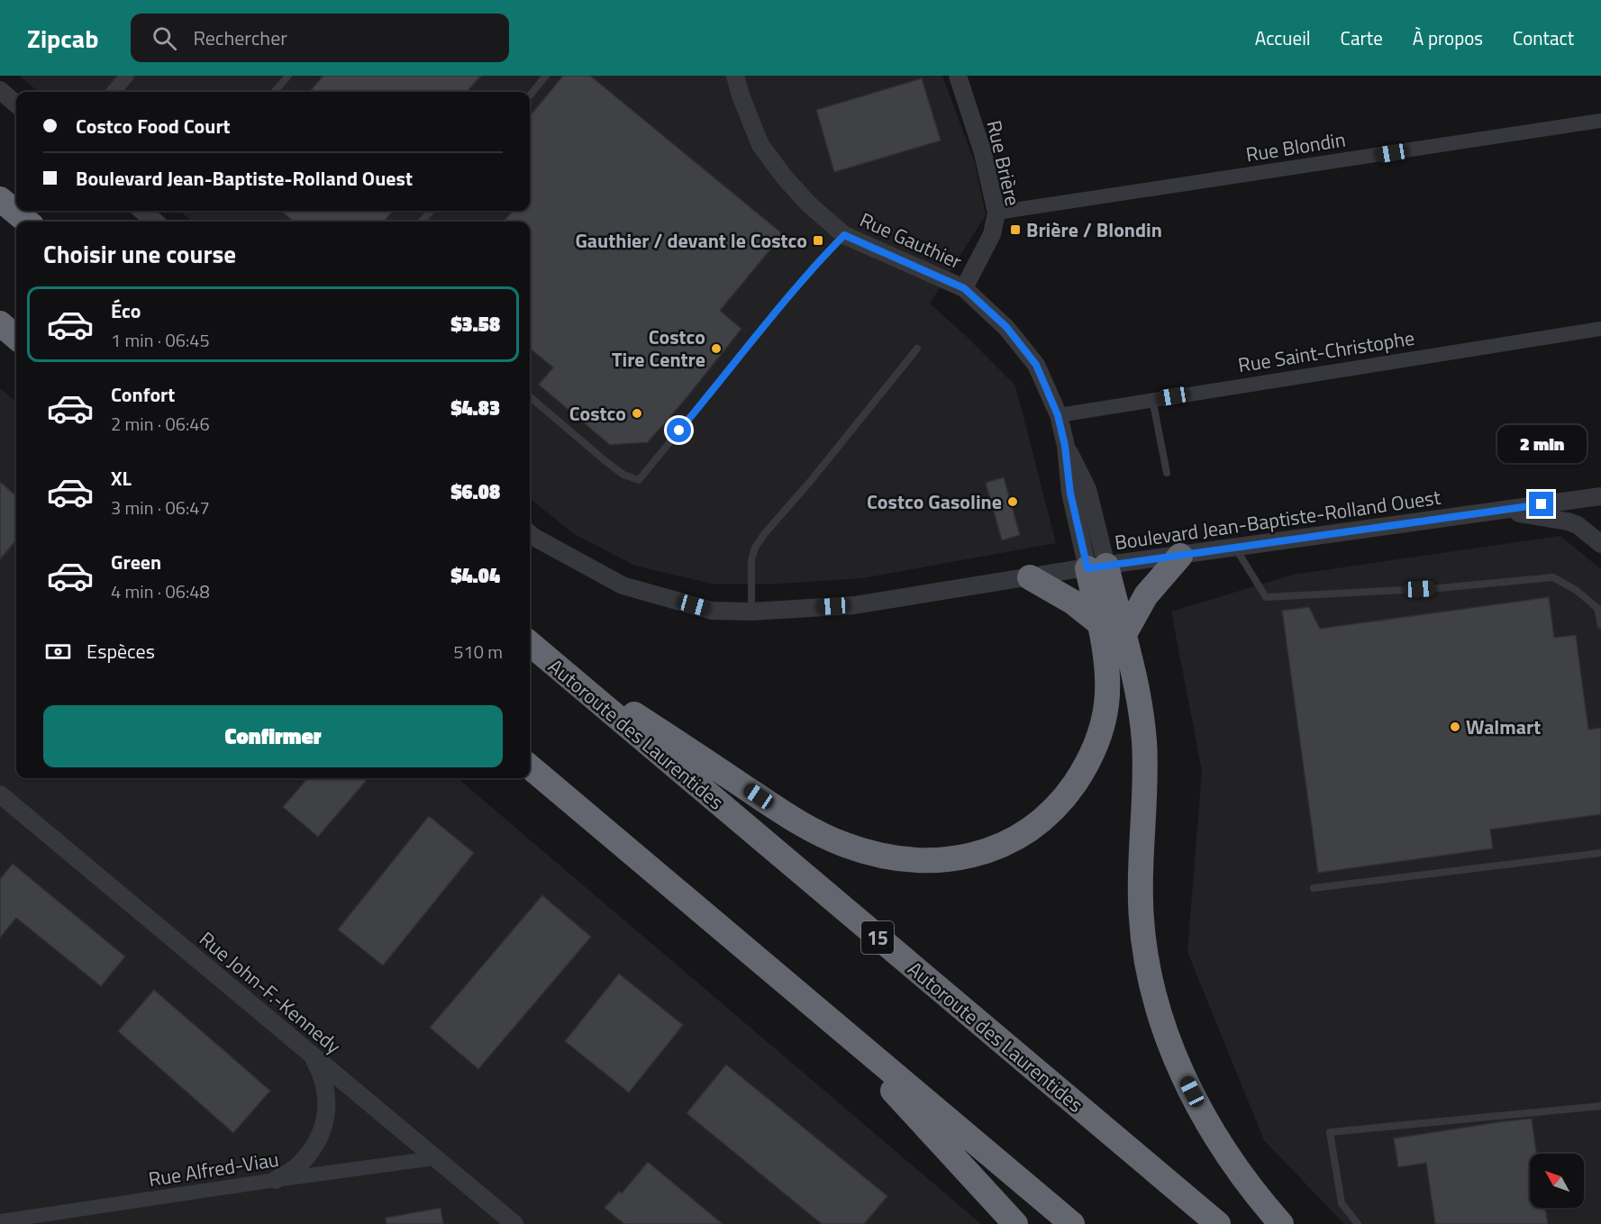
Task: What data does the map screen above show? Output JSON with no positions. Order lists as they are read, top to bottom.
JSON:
{
  "streets": {
    "highway": ["Autoroute des Laurentides", "15"],
    "street": [
      "Rue Blondin",
      "Rue Brière",
      "Rue Gauthier",
      "Rue Saint-Christophe",
      "Boulevard Jean-Baptiste-Rolland Ouest",
      "Rue John-F.-Kennedy",
      "Rue Alfred-Viau"
    ]
  },
  "crossings": [
    ["Rue Blondin", "Rue Brière"],
    ["Rue Brière", "Rue Gauthier"],
    ["Rue Gauthier", "Rue Saint-Christophe"],
    ["Rue Gauthier", "Boulevard Jean-Baptiste-Rolland Ouest"],
    ["Rue John-F.-Kennedy", "Rue Alfred-Viau"]
  ],
  "places": {
    "transit": ["Brière / Blondin", "Gauthier / devant le Costco"],
    "other": [
      "Costco Tire Centre",
      "Costco",
      "Costco Gasoline",
      "Walmart"
    ]
  },
  "north": "top left",
  "page": {
    "header": "Zipcab",
    "search": "Rechercher",
    "nav": [
      "Accueil",
      "Carte",
      "À propos",
      "Contact"
    ],
    "banner": ["Costco Food Court", "Boulevard Jean-Baptiste-Rolland Ouest"],
    "heading": "Choisir une course",
    "list": [
      {
        "name": "Éco",
        "note": "1 min · 06:45",
        "value": "$3.58"
      },
      {
        "name": "Confort",
        "note": "2 min · 06:46",
        "value": "$4.83"
      },
      {
        "name": "XL",
        "note": "3 min · 06:47",
        "value": "$6.08"
      },
      {
        "name": "Green",
        "note": "4 min · 06:48",
        "value": "$4.04"
      }
    ],
    "bubble": "2 min",
    "pay": ["Espèces", "510 m"],
    "buttons": "Confirmer"
  }
}
